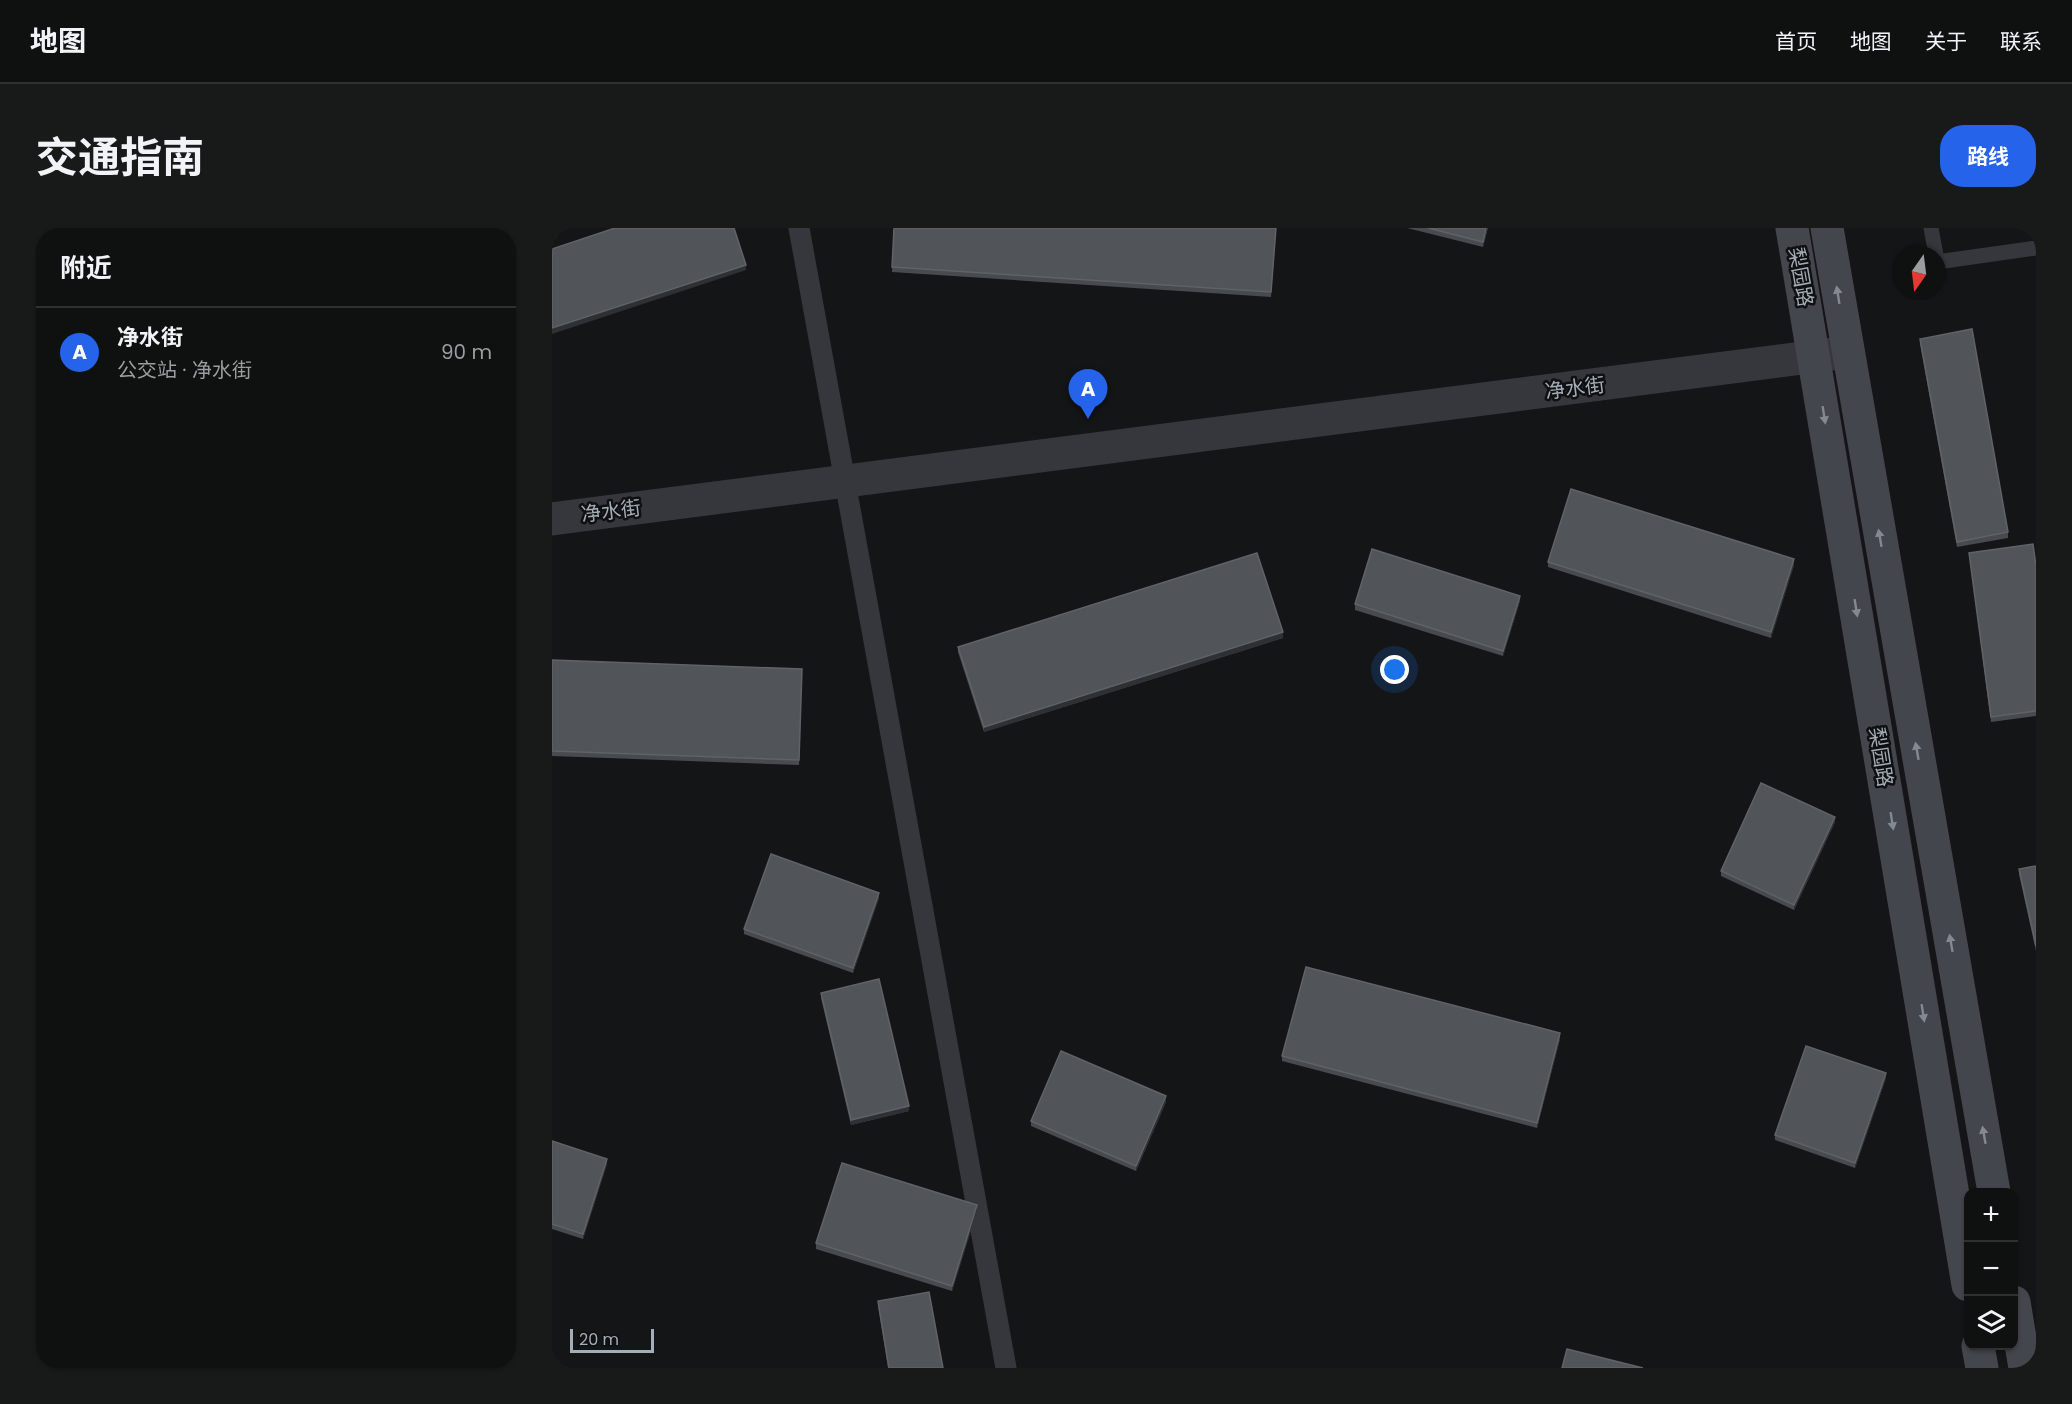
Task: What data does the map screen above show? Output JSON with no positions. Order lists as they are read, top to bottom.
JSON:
{
  "streets": {
    "main road": ["梨园路"],
    "street": ["净水街"]
  },
  "crossings": [
    ["梨园路", "净水街"]
  ],
  "scale_bar": "20 m",
  "north": "bottom",
  "page": {
    "header": "地图",
    "nav": [
      "首页",
      "地图",
      "关于",
      "联系"
    ],
    "title": "交通指南",
    "buttons": "路线",
    "heading": "附近",
    "list": [
      {
        "mark": "A",
        "name": "净水街",
        "note": "公交站 · 净水街",
        "value": "90 m"
      }
    ],
    "pins": "A",
    "map_buttons": ["+", "−"],
    "scale": "20 m"
  }
}
